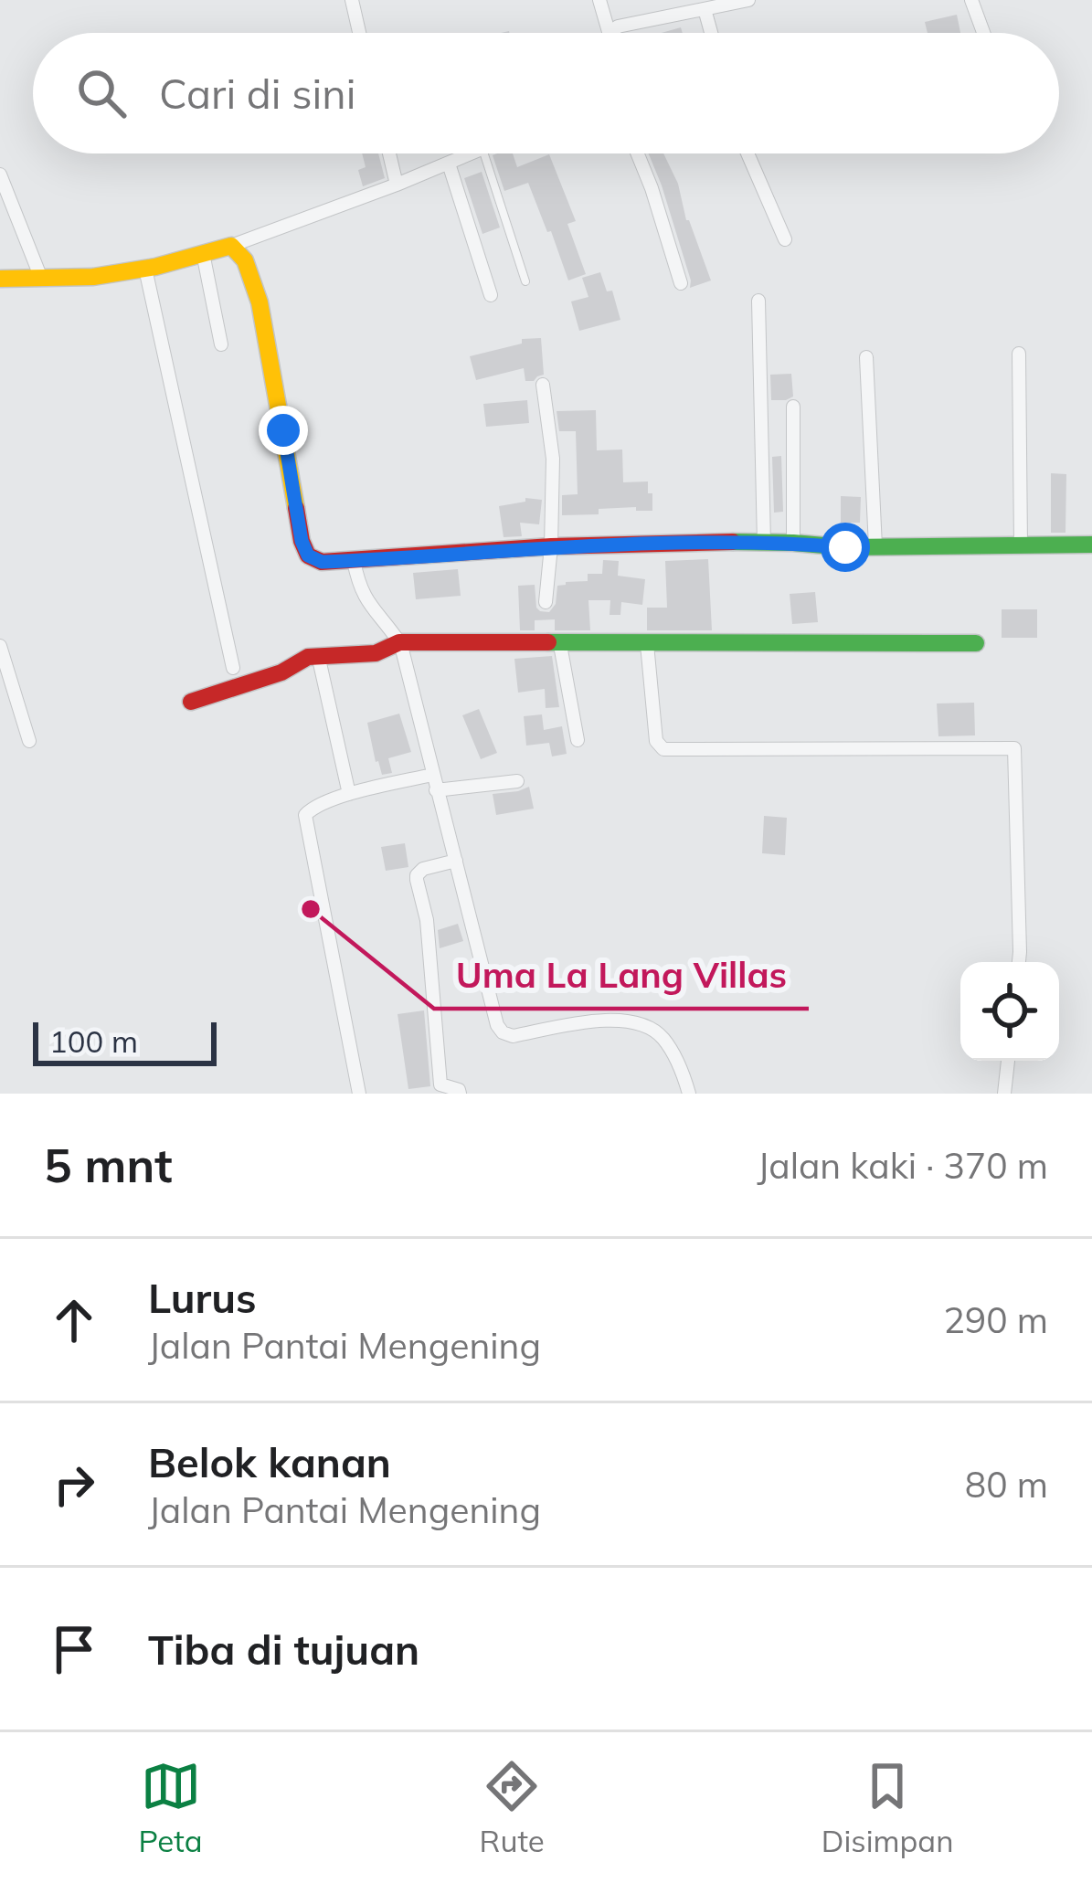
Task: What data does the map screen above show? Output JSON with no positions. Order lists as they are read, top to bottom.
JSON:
{
  "places": ["Uma La Lang Villas"],
  "scale_bar": "100 m",
  "page": {
    "search": "Cari di sini",
    "scale": "100 m",
    "heading": ["5 mnt", "Jalan kaki · 370 m"],
    "list": [
      ["Lurus", "Jalan Pantai Mengening", "290 m"],
      ["Belok kanan", "Jalan Pantai Mengening", "80 m"],
      "Tiba di tujuan"
    ],
    "nav": ["Peta", "Rute", "Disimpan"]
  }
}
